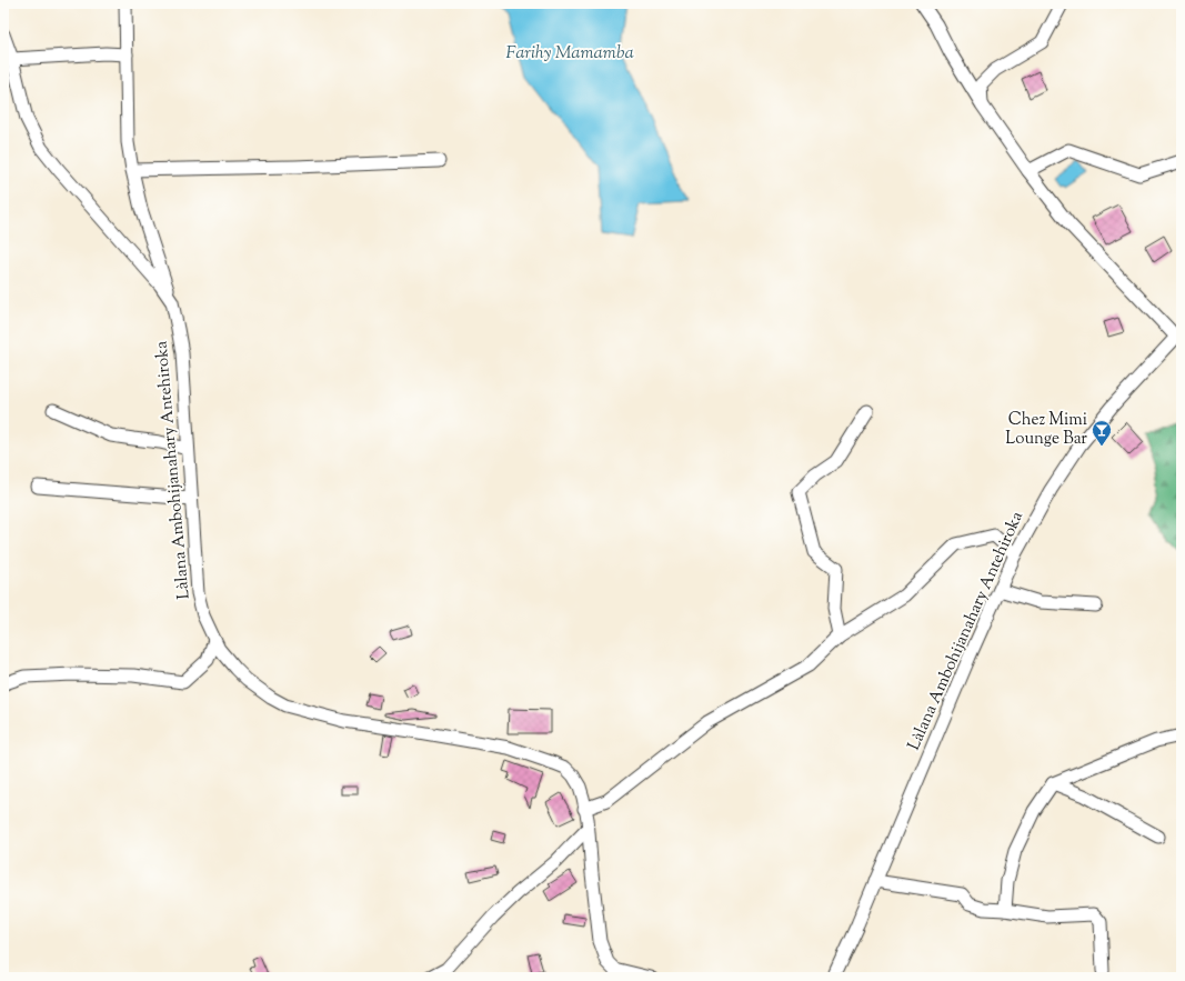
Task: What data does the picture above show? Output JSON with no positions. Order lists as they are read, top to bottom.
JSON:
{
  "streets": {
    "street": ["Làlana Ambohijanahary Antehiroka"]
  },
  "water": ["Farihy Mamamba"],
  "places": {
    "bar": ["Chez Mimi Lounge Bar"]
  }
}
